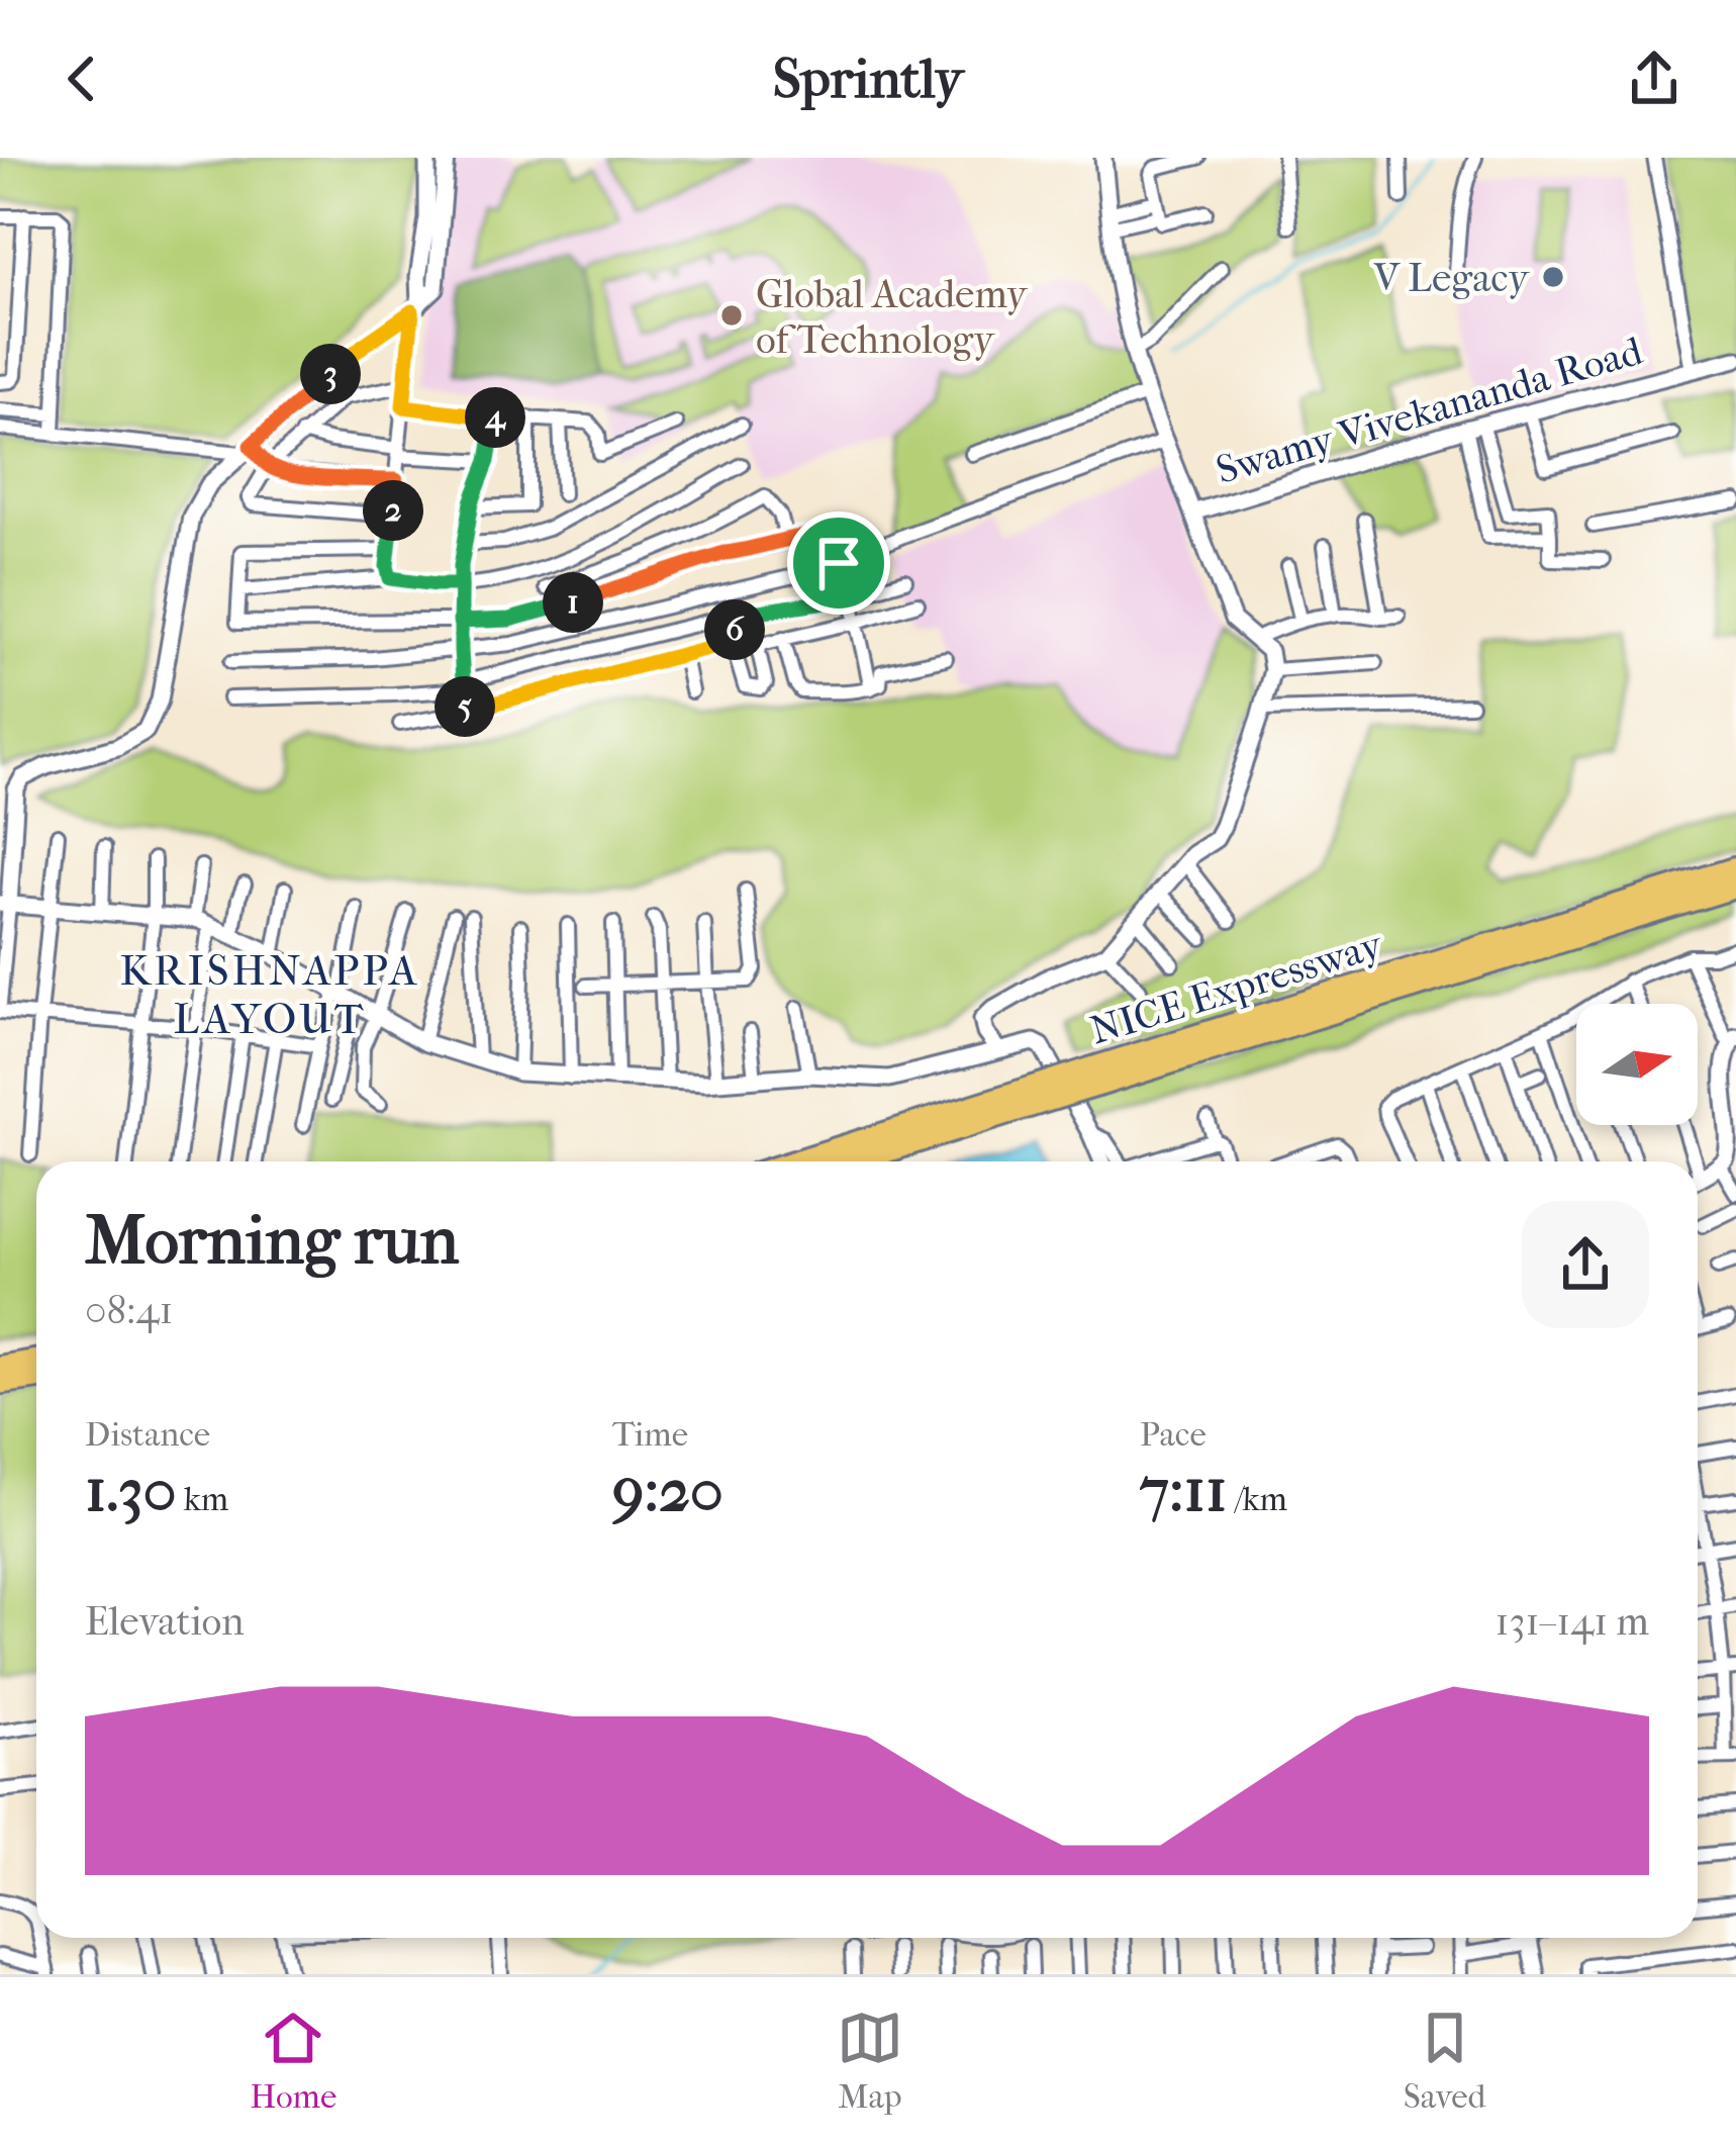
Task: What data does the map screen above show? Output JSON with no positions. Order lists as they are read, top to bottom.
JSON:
{
  "streets": {
    "highway": ["NICE Expressway"],
    "street": ["Swamy Vivekananda Road"]
  },
  "districts": ["KRISHNAPPA LAYOUT"],
  "places": ["V Legacy", "Global Academy of Technology"],
  "north": "right",
  "page": {
    "header": "Sprintly",
    "pins": [
      "3",
      "4",
      "2",
      "1",
      "6",
      "5"
    ],
    "heading": ["Morning run", "08:41"],
    "stats": [
      ["Distance", "1.30 km"],
      ["Time", "9:20"],
      ["Pace", "7:11 /km"]
    ],
    "chart": ["Elevation", "131–141 m"],
    "tabs": ["Home", "Map", "Saved"]
  }
}
